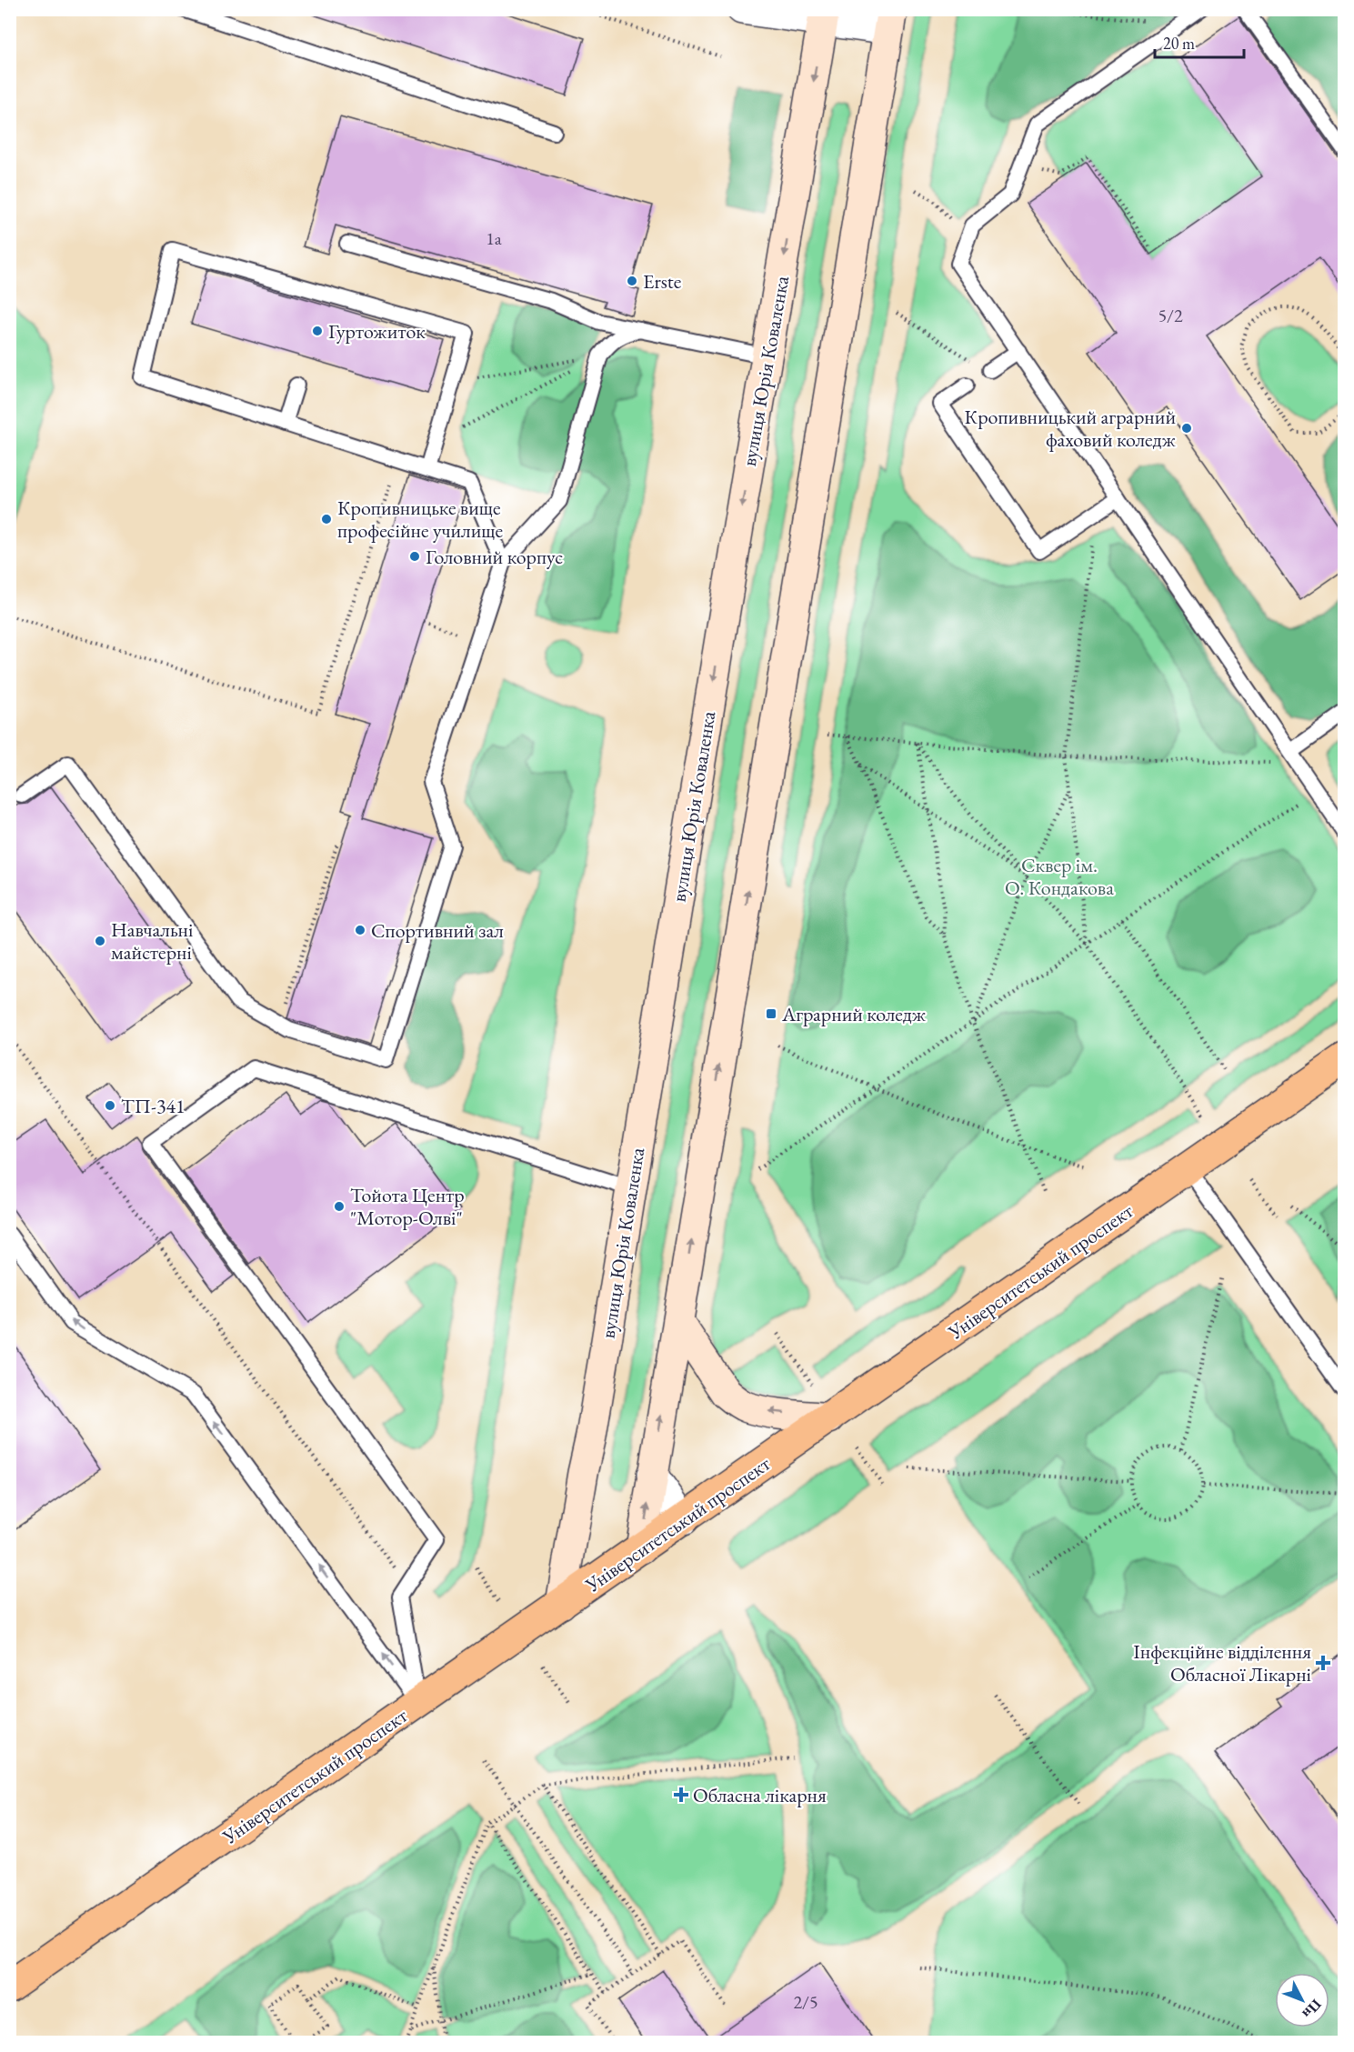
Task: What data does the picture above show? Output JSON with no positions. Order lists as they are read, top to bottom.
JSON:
{
  "streets": {
    "main road": ["вулиця Юрія Коваленка", "Університетський проспект"]
  },
  "crossings": [
    ["вулиця Юрія Коваленка", "Університетський проспект"]
  ],
  "parks": ["Сквер ім. О. Кондакова"],
  "places": {
    "other": [
      "Erste",
      "Гуртожиток",
      "Кропивницький аграрний фаховий коледж",
      "Кропивницьке вище професійне училище",
      "Головний корпус",
      "Спортивний зал",
      "Навчальні майстерні",
      "ТП-341",
      "Тойота Центр \"Мотор-Олві\""
    ],
    "transit": ["Аграрний коледж"],
    "health": ["Інфекційне відділення Обласної Лікарні", "Обласна лікарня"]
  },
  "house_numbers": ["1а", "5/2", "2/5"],
  "scale_bar": "20 m",
  "north": "bottom right"
}
